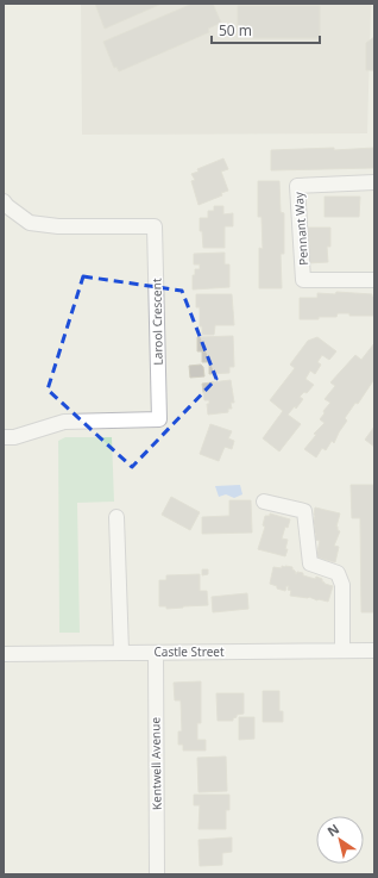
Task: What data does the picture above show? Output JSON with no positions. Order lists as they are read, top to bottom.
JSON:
{
  "streets": {
    "street": [
      "Pennant Way",
      "Larool Crescent",
      "Castle Street",
      "Kentwell Avenue"
    ]
  },
  "crossings": [
    ["Castle Street", "Kentwell Avenue"]
  ],
  "scale_bar": "50 m",
  "north": "top left"
}
